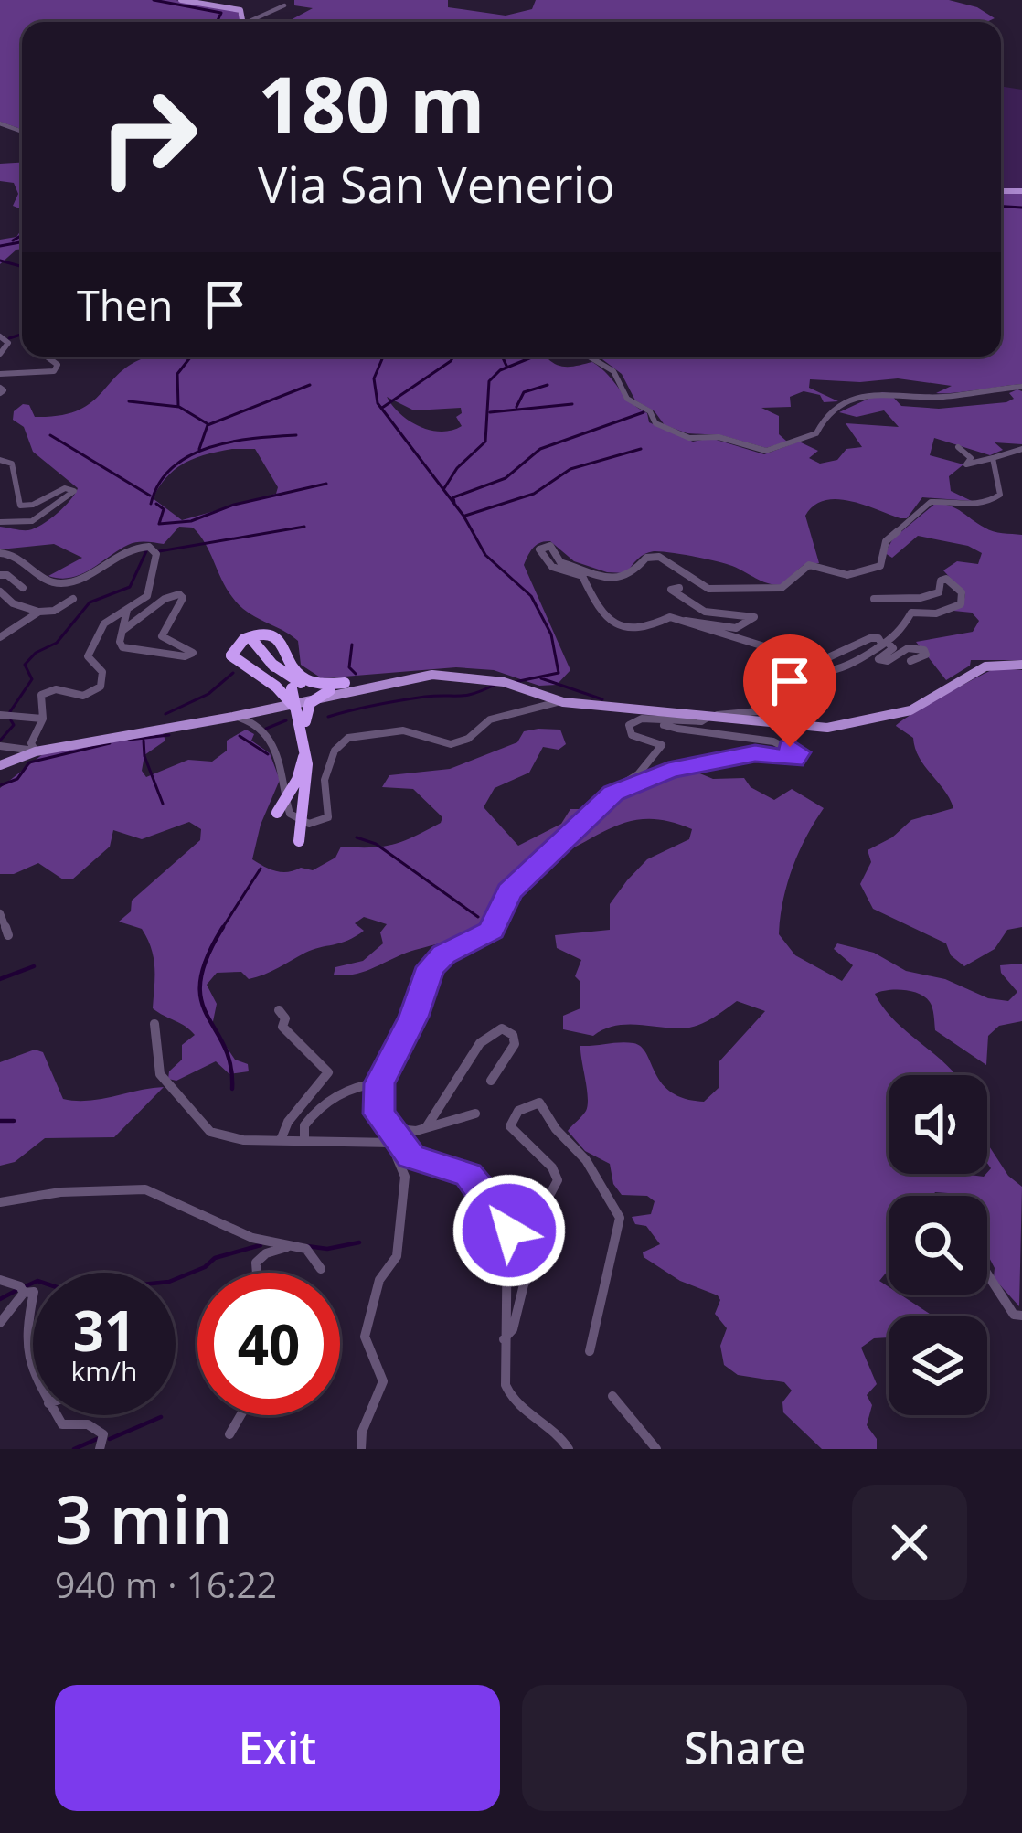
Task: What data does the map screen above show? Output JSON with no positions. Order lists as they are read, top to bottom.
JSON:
{
  "page": {
    "turn": ["180 m", "Via San Venerio"],
    "then": "Then",
    "speed": "31 km/h",
    "limit": "40",
    "heading": ["3 min", "940 m · 16:22"],
    "buttons": ["Exit", "Share"]
  }
}
